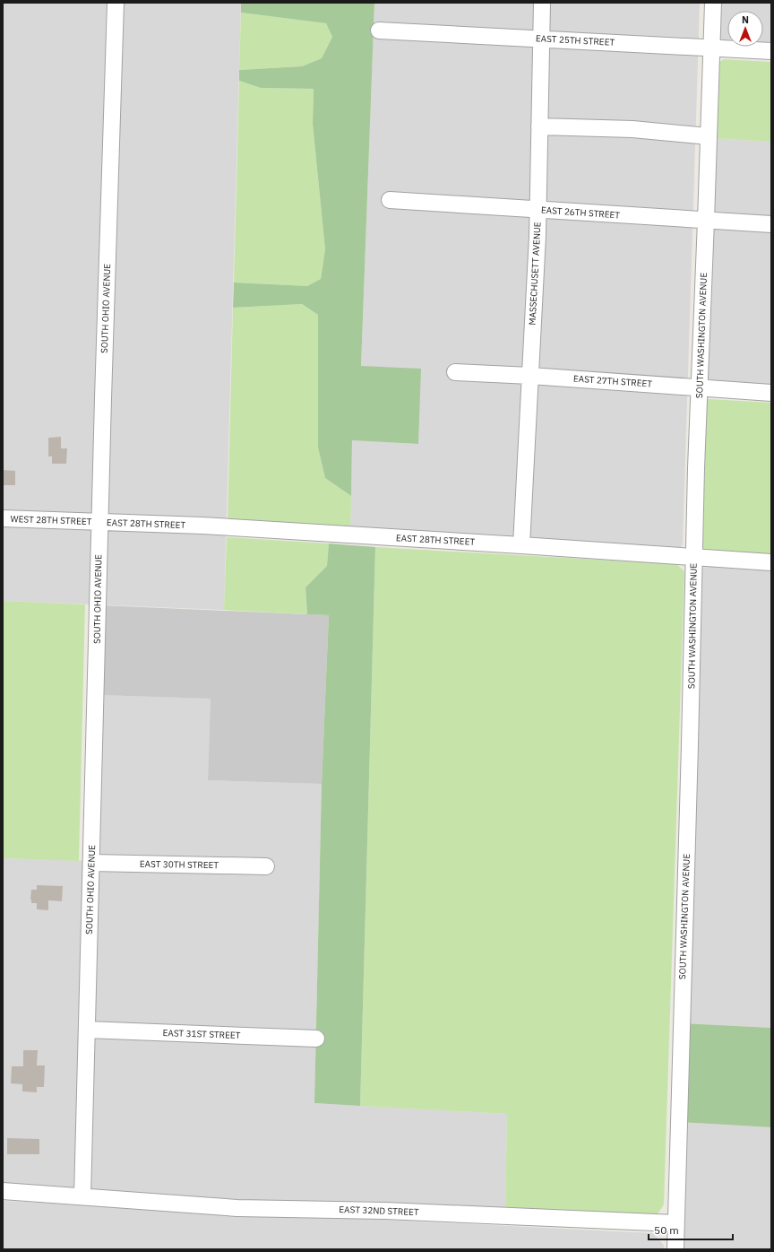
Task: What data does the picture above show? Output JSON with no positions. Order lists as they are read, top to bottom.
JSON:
{
  "streets": {
    "street": [
      "EAST 25TH STREET",
      "EAST 26TH STREET",
      "MASSECHUSETT AVENUE",
      "SOUTH OHIO AVENUE",
      "SOUTH WASHINGTON AVENUE",
      "EAST 27TH STREET",
      "WEST 28TH STREET",
      "EAST 28TH STREET",
      "EAST 30TH STREET",
      "EAST 31ST STREET",
      "EAST 32ND STREET"
    ]
  },
  "crossings": [
    ["EAST 25TH STREET", "MASSECHUSETT AVENUE"],
    ["EAST 25TH STREET", "SOUTH WASHINGTON AVENUE"],
    ["EAST 26TH STREET", "MASSECHUSETT AVENUE"],
    ["EAST 26TH STREET", "SOUTH WASHINGTON AVENUE"],
    ["MASSECHUSETT AVENUE", "EAST 27TH STREET"],
    ["MASSECHUSETT AVENUE", "EAST 28TH STREET"],
    ["SOUTH OHIO AVENUE", "WEST 28TH STREET"],
    ["SOUTH OHIO AVENUE", "EAST 28TH STREET"],
    ["SOUTH OHIO AVENUE", "EAST 30TH STREET"],
    ["SOUTH OHIO AVENUE", "EAST 31ST STREET"],
    ["SOUTH OHIO AVENUE", "EAST 32ND STREET"],
    ["SOUTH WASHINGTON AVENUE", "EAST 27TH STREET"],
    ["SOUTH WASHINGTON AVENUE", "EAST 28TH STREET"],
    ["SOUTH WASHINGTON AVENUE", "EAST 32ND STREET"],
    ["WEST 28TH STREET", "EAST 28TH STREET"]
  ],
  "scale_bar": "50 m",
  "north": "top"
}
